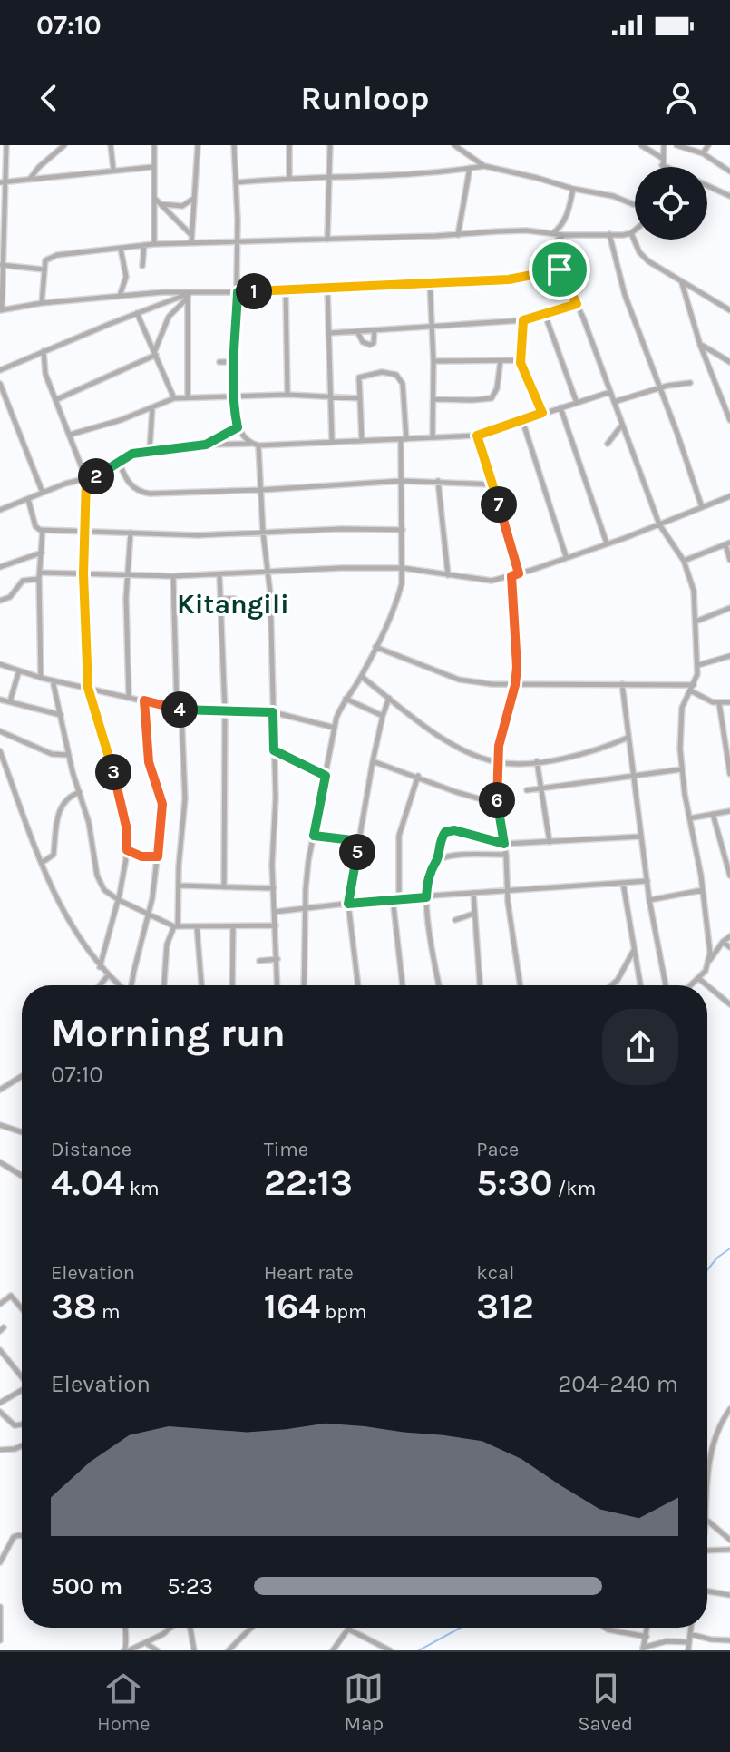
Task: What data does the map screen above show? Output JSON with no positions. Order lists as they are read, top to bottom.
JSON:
{
  "districts": ["Kitangili"],
  "page": {
    "status": "07:10",
    "header": "Runloop",
    "pins": [
      "1",
      "2",
      "7",
      "4",
      "3",
      "6",
      "5"
    ],
    "heading": ["Morning run", "07:10"],
    "stats": [
      ["Distance", "4.04 km"],
      ["Time", "22:13"],
      ["Pace", "5:30 /km"],
      ["Elevation", "38 m"],
      ["Heart rate", "164 bpm"],
      ["kcal", "312"]
    ],
    "chart": ["Elevation", "204–240 m"],
    "list": [
      {
        "name": "500 m",
        "note": "5:23"
      }
    ],
    "tabs": ["Home", "Map", "Saved"]
  }
}
